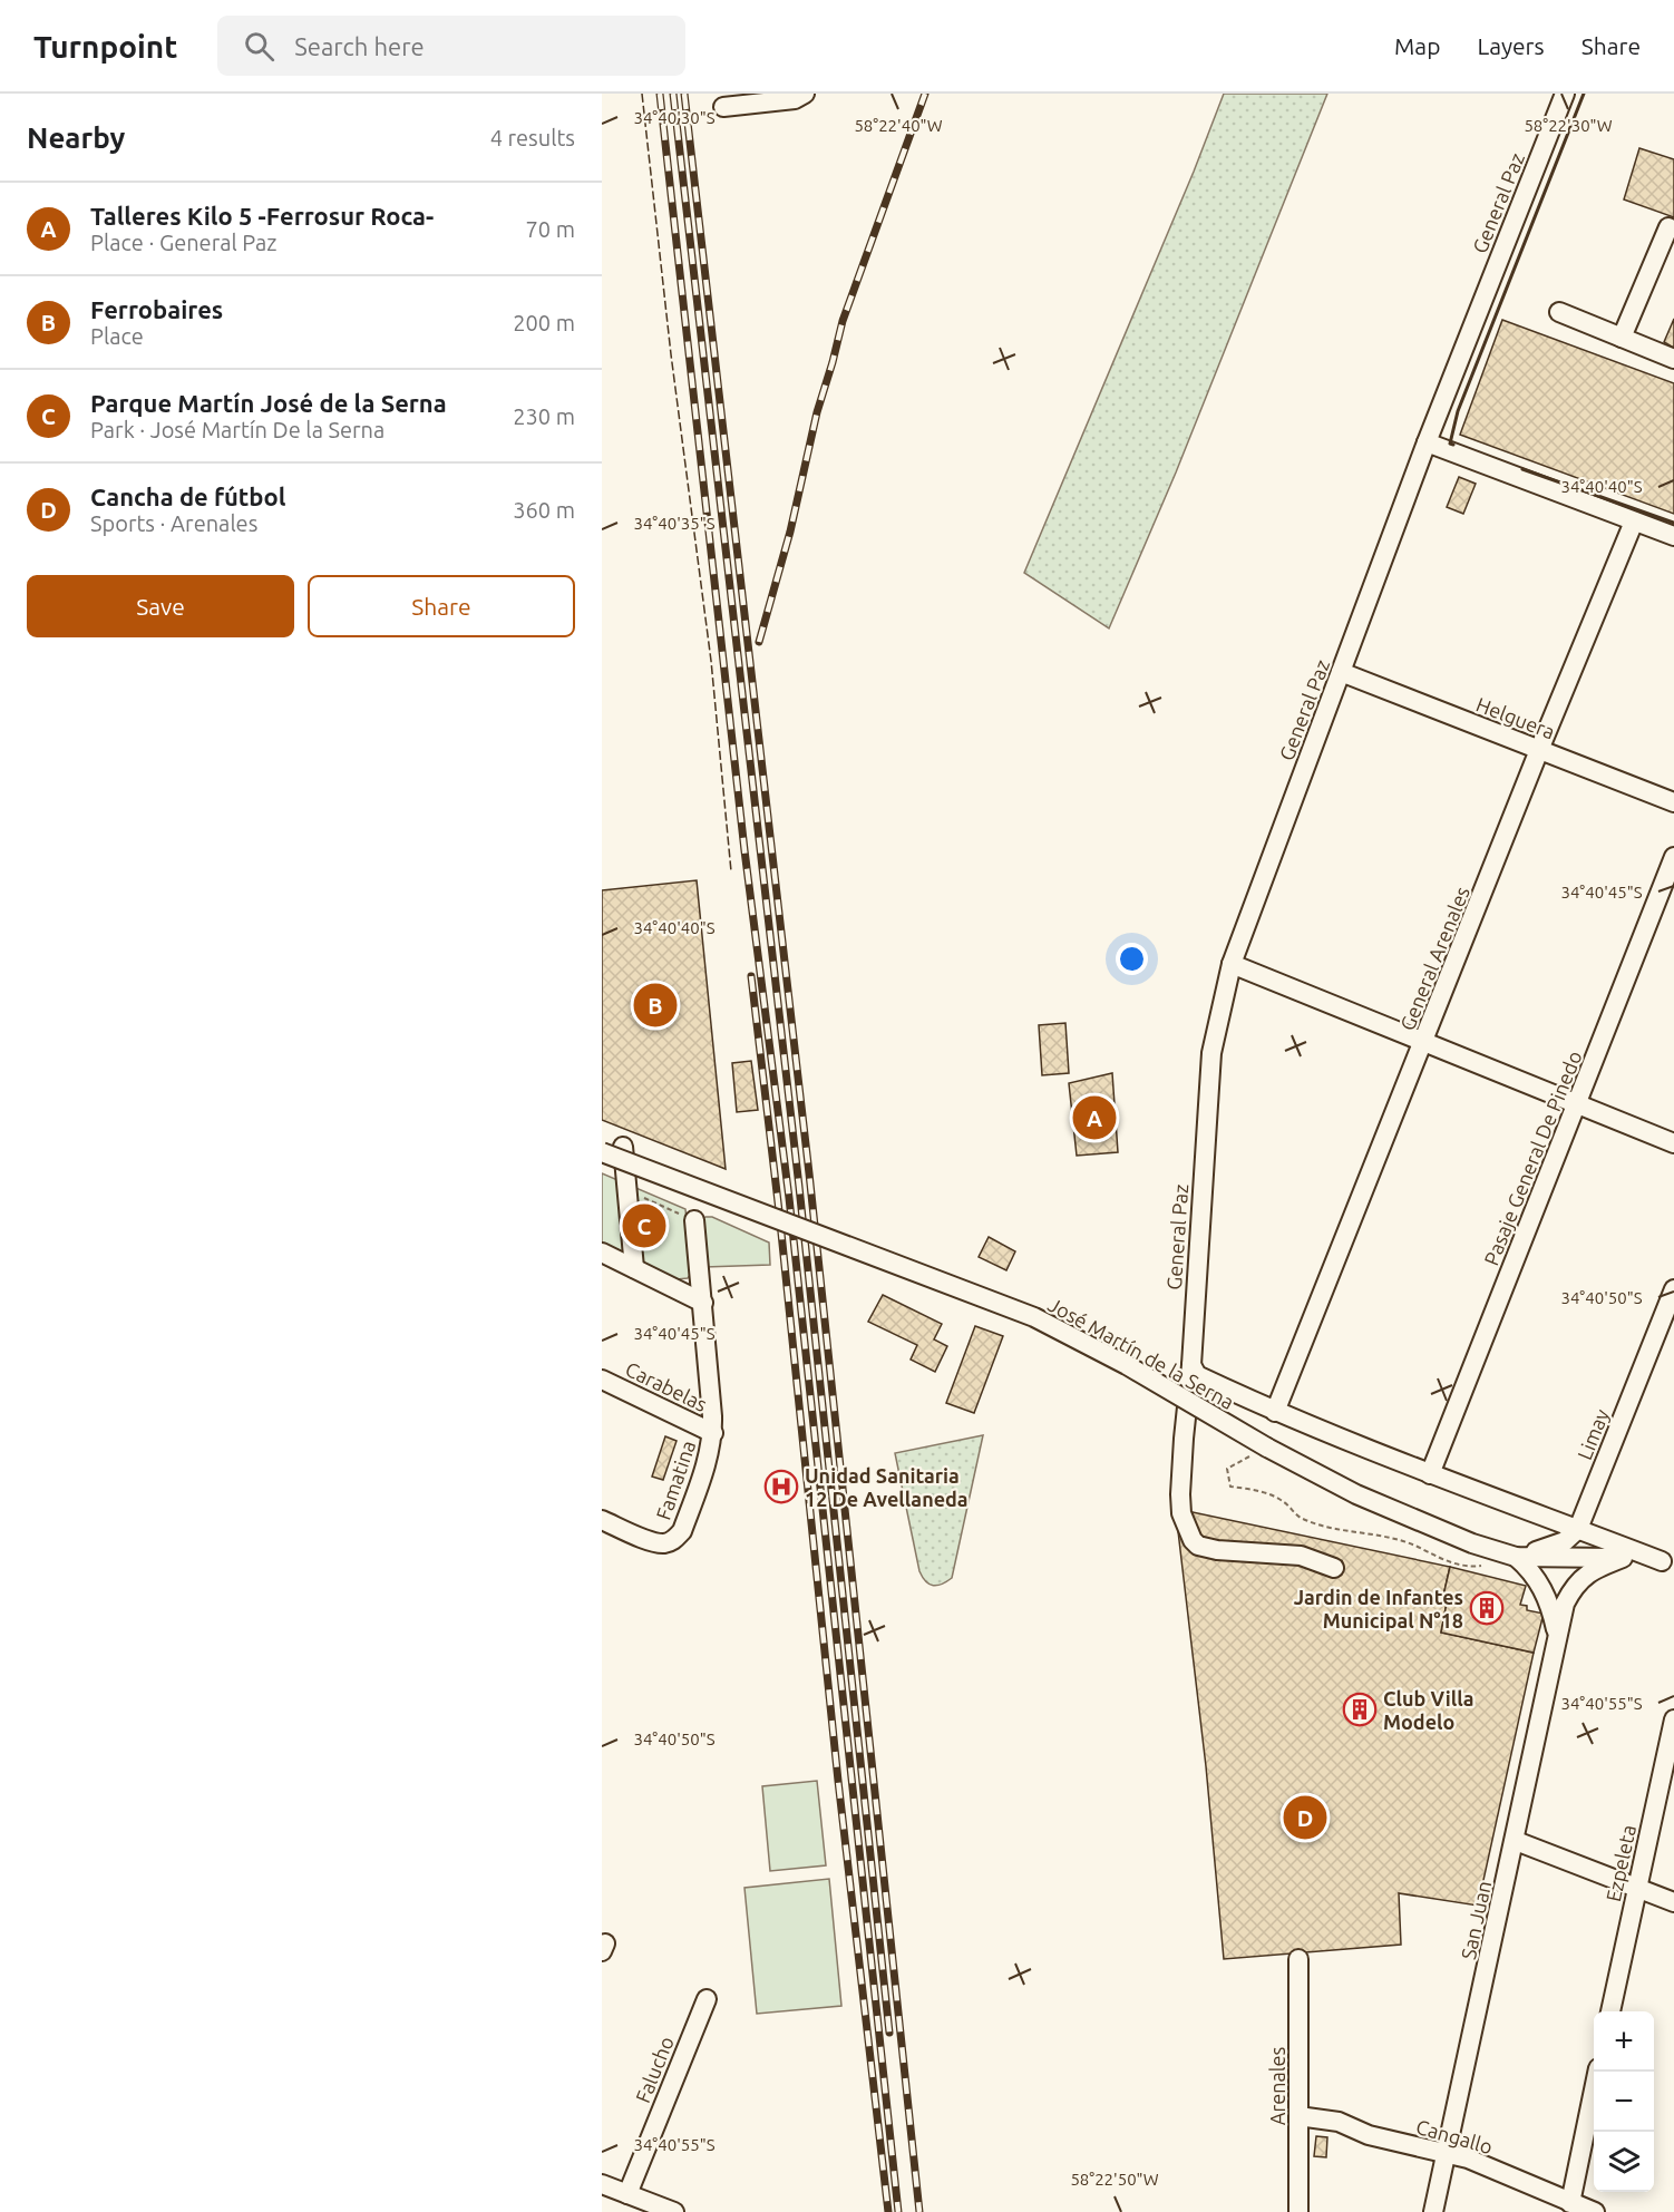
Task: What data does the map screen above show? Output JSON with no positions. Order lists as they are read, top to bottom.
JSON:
{
  "streets": {
    "street": [
      "General Paz",
      "Helguera",
      "General Arenales",
      "Pasaje General De Pinedo",
      "José Martín de la Serna",
      "Carabelas",
      "Limay",
      "Famatina",
      "Ezpeleta",
      "San Juan",
      "Falucho",
      "Arenales",
      "Cangallo"
    ]
  },
  "crossings": [
    ["General Paz", "Helguera"],
    ["General Paz", "José Martín de la Serna"],
    ["Helguera", "General Arenales"],
    ["General Arenales", "José Martín de la Serna"],
    ["Pasaje General De Pinedo", "José Martín de la Serna"],
    ["José Martín de la Serna", "Limay"],
    ["José Martín de la Serna", "San Juan"],
    ["Carabelas", "Famatina"],
    ["San Juan", "Cangallo"],
    ["Arenales", "Cangallo"]
  ],
  "places": {
    "hospital": ["Unidad Sanitaria 12 De Avellaneda"],
    "building": ["Jardin de Infantes Municipal N°18", "Club Villa Modelo"]
  },
  "page": {
    "header": "Turnpoint",
    "search": "Search here",
    "nav": ["Map", "Layers", "Share"],
    "heading": ["Nearby", "4 results"],
    "list": [
      {
        "mark": "A",
        "name": "Talleres Kilo 5 -Ferrosur Roca-",
        "note": "Place · General Paz",
        "value": "70 m"
      },
      {
        "mark": "B",
        "name": "Ferrobaires",
        "note": "Place",
        "value": "200 m"
      },
      {
        "mark": "C",
        "name": "Parque Martín José de la Serna",
        "note": "Park · José Martín De la Serna",
        "value": "230 m"
      },
      {
        "mark": "D",
        "name": "Cancha de fútbol",
        "note": "Sports · Arenales",
        "value": "360 m"
      }
    ],
    "buttons": ["Save", "Share"],
    "pins": [
      "B",
      "A",
      "C",
      "D"
    ],
    "map_buttons": ["+", "−"]
  },
  "coordinates": [
    "34°40'30\"S",
    "58°22'40\"W",
    "58°22'30\"W",
    "34°40'40\"S",
    "34°40'35\"S",
    "34°40'45\"S",
    "34°40'50\"S",
    "34°40'55\"S",
    "58°22'50\"W"
  ]
}
